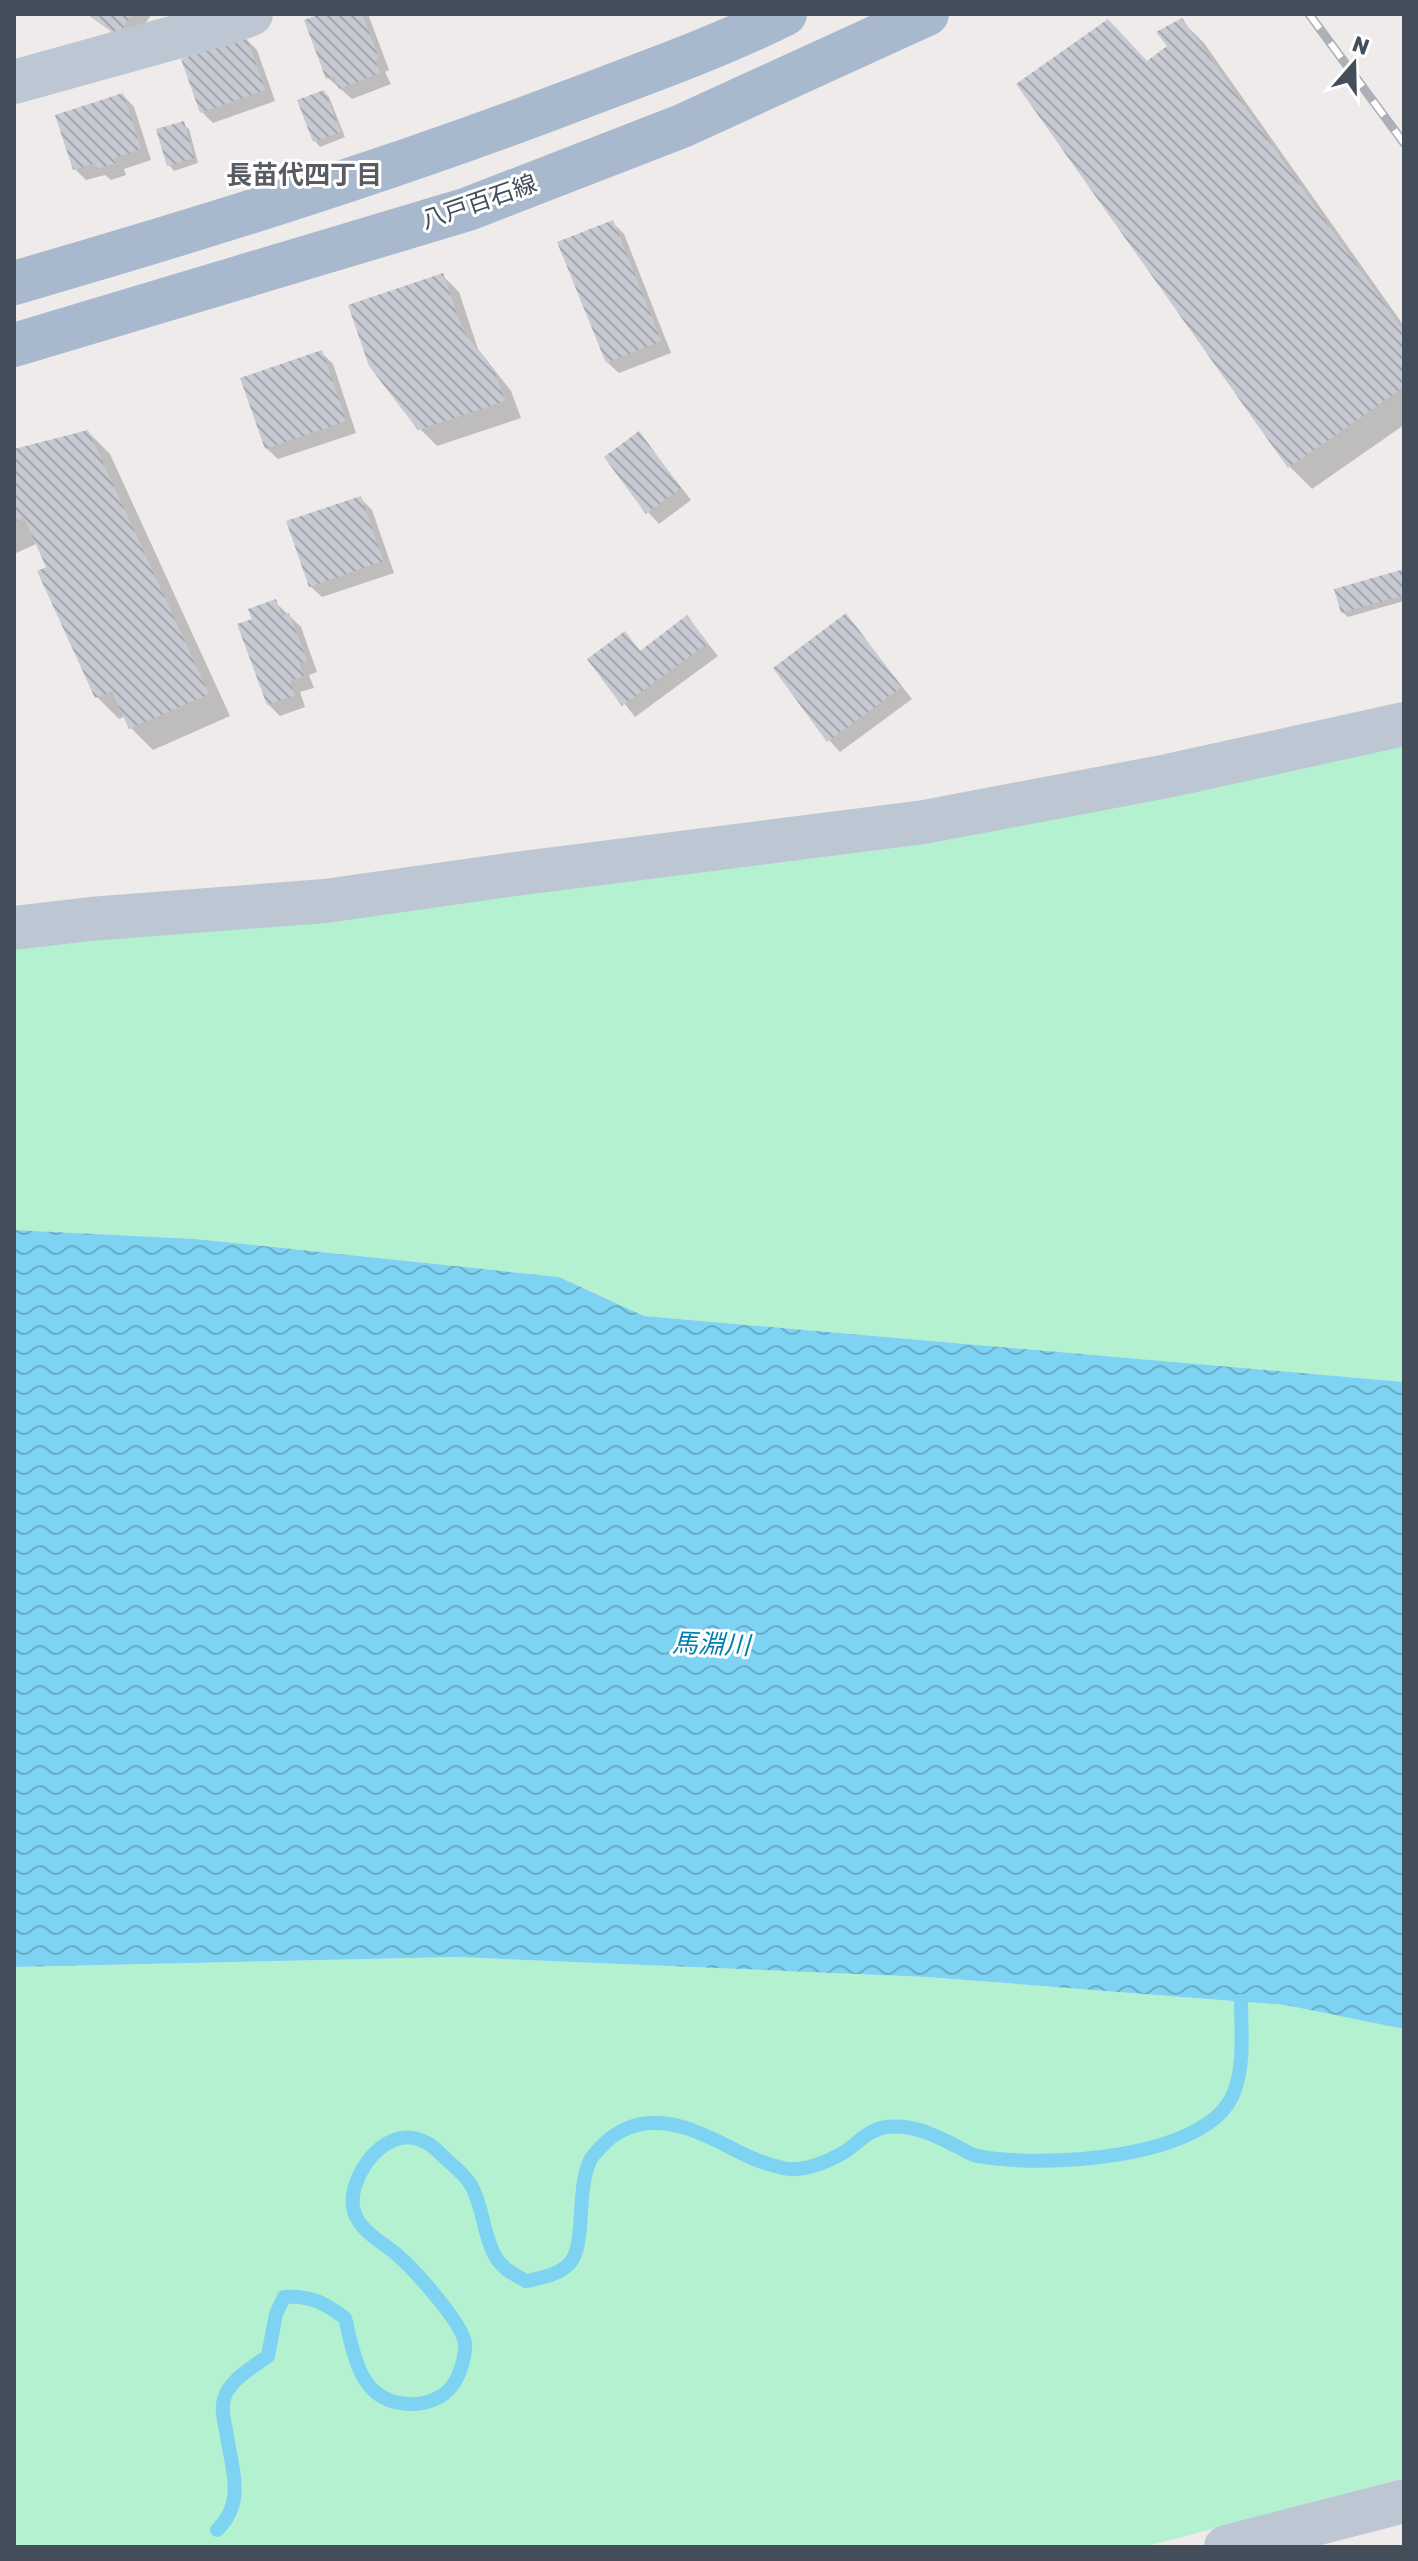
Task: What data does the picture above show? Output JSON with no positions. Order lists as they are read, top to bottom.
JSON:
{
  "streets": {
    "main road": ["八戸百石線"]
  },
  "districts": ["長苗代四丁目"],
  "water": ["馬淵川"],
  "north": "top"
}
